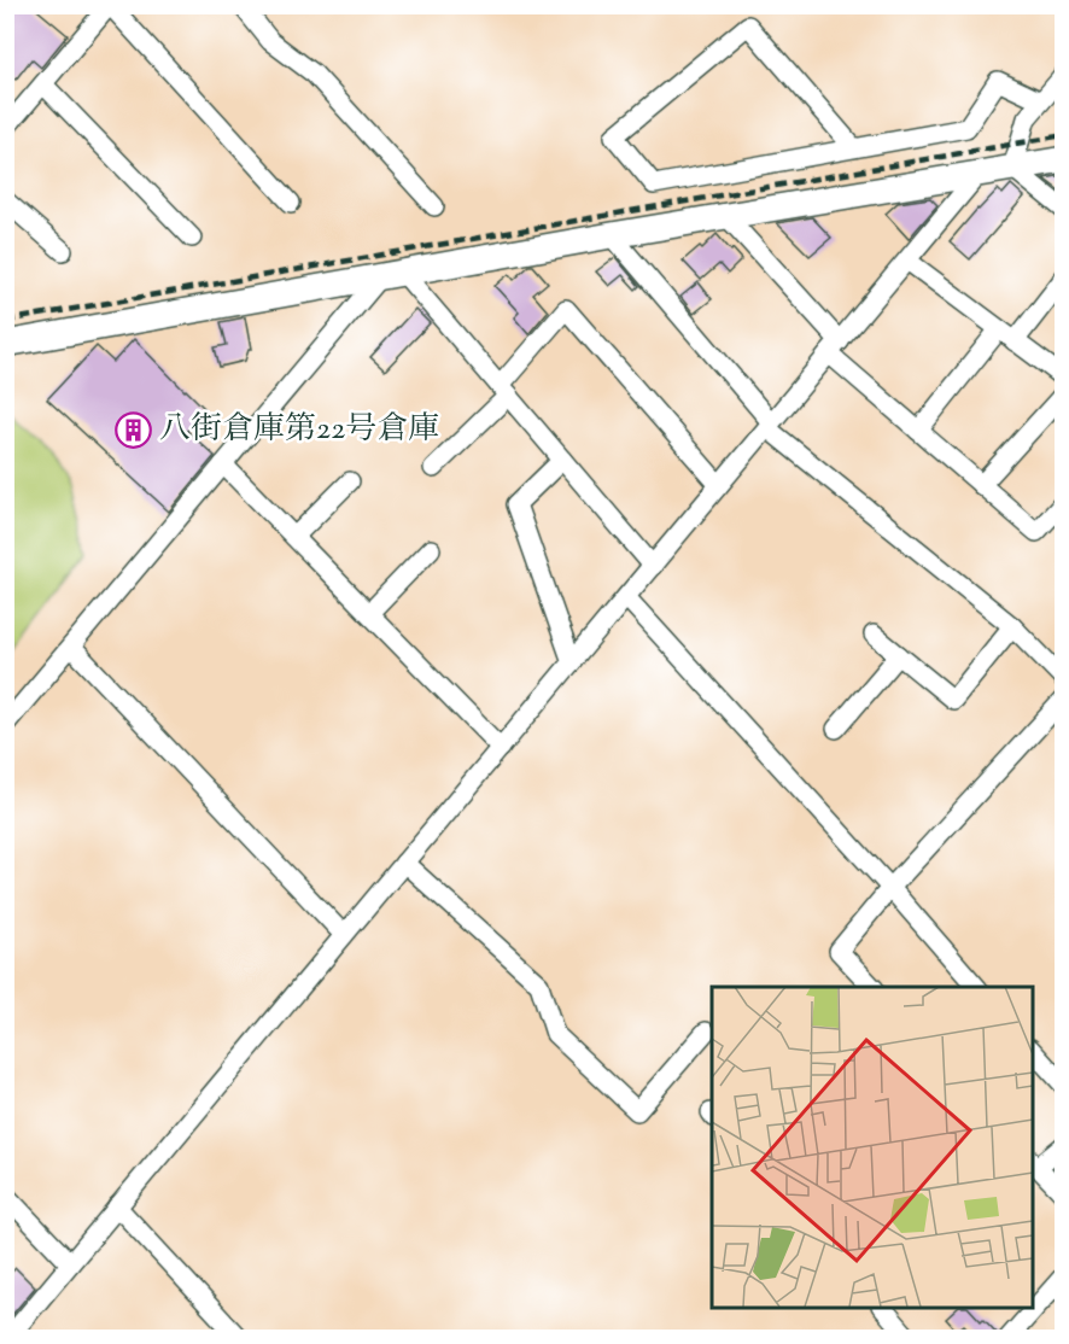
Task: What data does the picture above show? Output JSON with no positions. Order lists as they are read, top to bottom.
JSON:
{
  "places": {
    "building": ["八街倉庫第22号倉庫"]
  }
}
